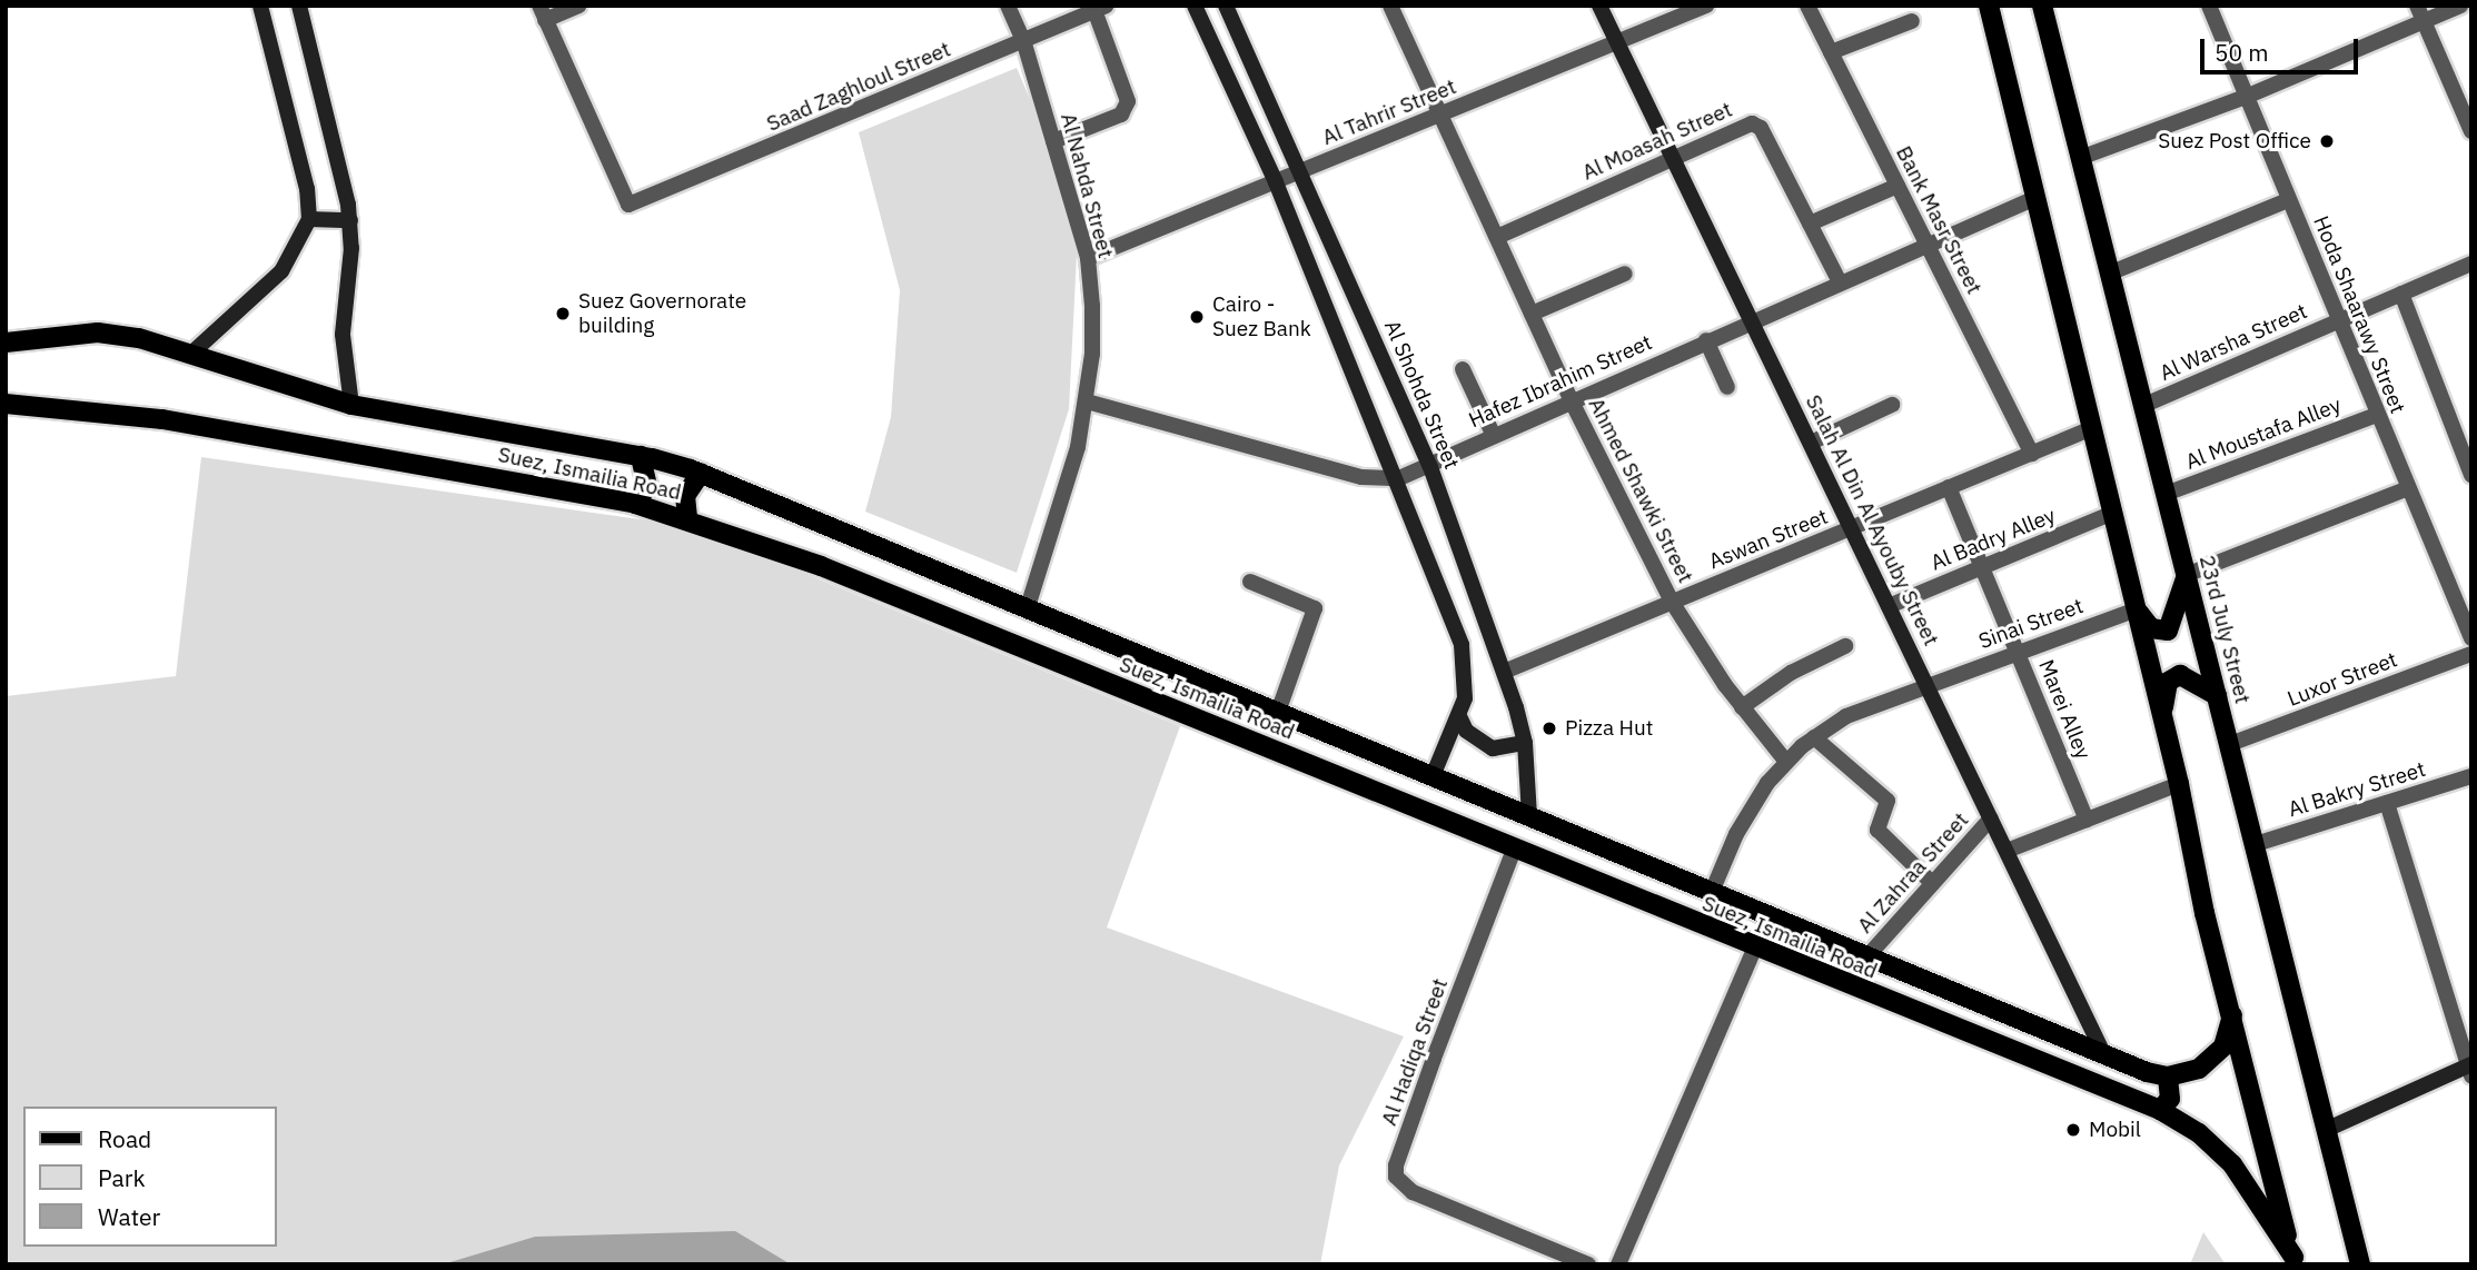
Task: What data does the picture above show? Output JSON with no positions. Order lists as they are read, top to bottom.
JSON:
{
  "streets": {
    "main road": ["Suez, Ismailia Road", "23rd July Street"],
    "street": [
      "Saad Zaghloul Street",
      "Al Tahrir Street",
      "Al Moasah Street",
      "Al Nahda Street",
      "Bank Masr Street",
      "Hoda Shaarawy Street",
      "Al Warsha Street",
      "Hafez Ibrahim Street",
      "Al Shohda Street",
      "Al Moustafa Alley",
      "Ahmed Shawki Street",
      "Salah Al Din Al Ayouby Street",
      "Aswan Street",
      "Al Badry Alley",
      "Sinai Street",
      "Luxor Street",
      "Marei Alley",
      "Al Bakry Street",
      "Al Zahraa Street",
      "Al Hadiqa Street"
    ]
  },
  "crossings": [
    ["Saad Zaghloul Street", "Al Nahda Street"],
    ["Al Tahrir Street", "Al Nahda Street"],
    ["Al Tahrir Street", "Al Shohda Street"],
    ["Al Tahrir Street", "Ahmed Shawki Street"],
    ["Al Tahrir Street", "Salah Al Din Al Ayouby Street"],
    ["Al Moasah Street", "Hafez Ibrahim Street"],
    ["Al Moasah Street", "Ahmed Shawki Street"],
    ["Al Moasah Street", "Salah Al Din Al Ayouby Street"],
    ["Al Nahda Street", "Hafez Ibrahim Street"],
    ["Al Nahda Street", "Suez, Ismailia Road"],
    ["Bank Masr Street", "Hafez Ibrahim Street"],
    ["Bank Masr Street", "Aswan Street"],
    ["Hoda Shaarawy Street", "Al Warsha Street"],
    ["Hoda Shaarawy Street", "Al Moustafa Alley"],
    ["Al Warsha Street", "23rd July Street"],
    ["Hafez Ibrahim Street", "Al Shohda Street"],
    ["Hafez Ibrahim Street", "Ahmed Shawki Street"],
    ["Hafez Ibrahim Street", "Salah Al Din Al Ayouby Street"],
    ["Al Shohda Street", "Suez, Ismailia Road"],
    ["Al Shohda Street", "Aswan Street"],
    ["Al Moustafa Alley", "23rd July Street"],
    ["Suez, Ismailia Road", "Salah Al Din Al Ayouby Street"],
    ["Suez, Ismailia Road", "Sinai Street"],
    ["Suez, Ismailia Road", "Al Zahraa Street"],
    ["Suez, Ismailia Road", "Al Hadiqa Street"],
    ["Ahmed Shawki Street", "Aswan Street"],
    ["Ahmed Shawki Street", "Sinai Street"],
    ["Salah Al Din Al Ayouby Street", "Aswan Street"],
    ["Salah Al Din Al Ayouby Street", "Al Badry Alley"],
    ["Salah Al Din Al Ayouby Street", "Sinai Street"],
    ["Salah Al Din Al Ayouby Street", "Al Zahraa Street"],
    ["Aswan Street", "Marei Alley"],
    ["Al Badry Alley", "Marei Alley"],
    ["Sinai Street", "Marei Alley"],
    ["23rd July Street", "Luxor Street"],
    ["23rd July Street", "Al Bakry Street"]
  ],
  "places": [
    "Suez Post Office",
    "Suez Governorate building",
    "Cairo - Suez Bank",
    "Pizza Hut",
    "Mobil"
  ],
  "legend": ["Road", "Park", "Water"],
  "scale_bar": "50 m"
}
